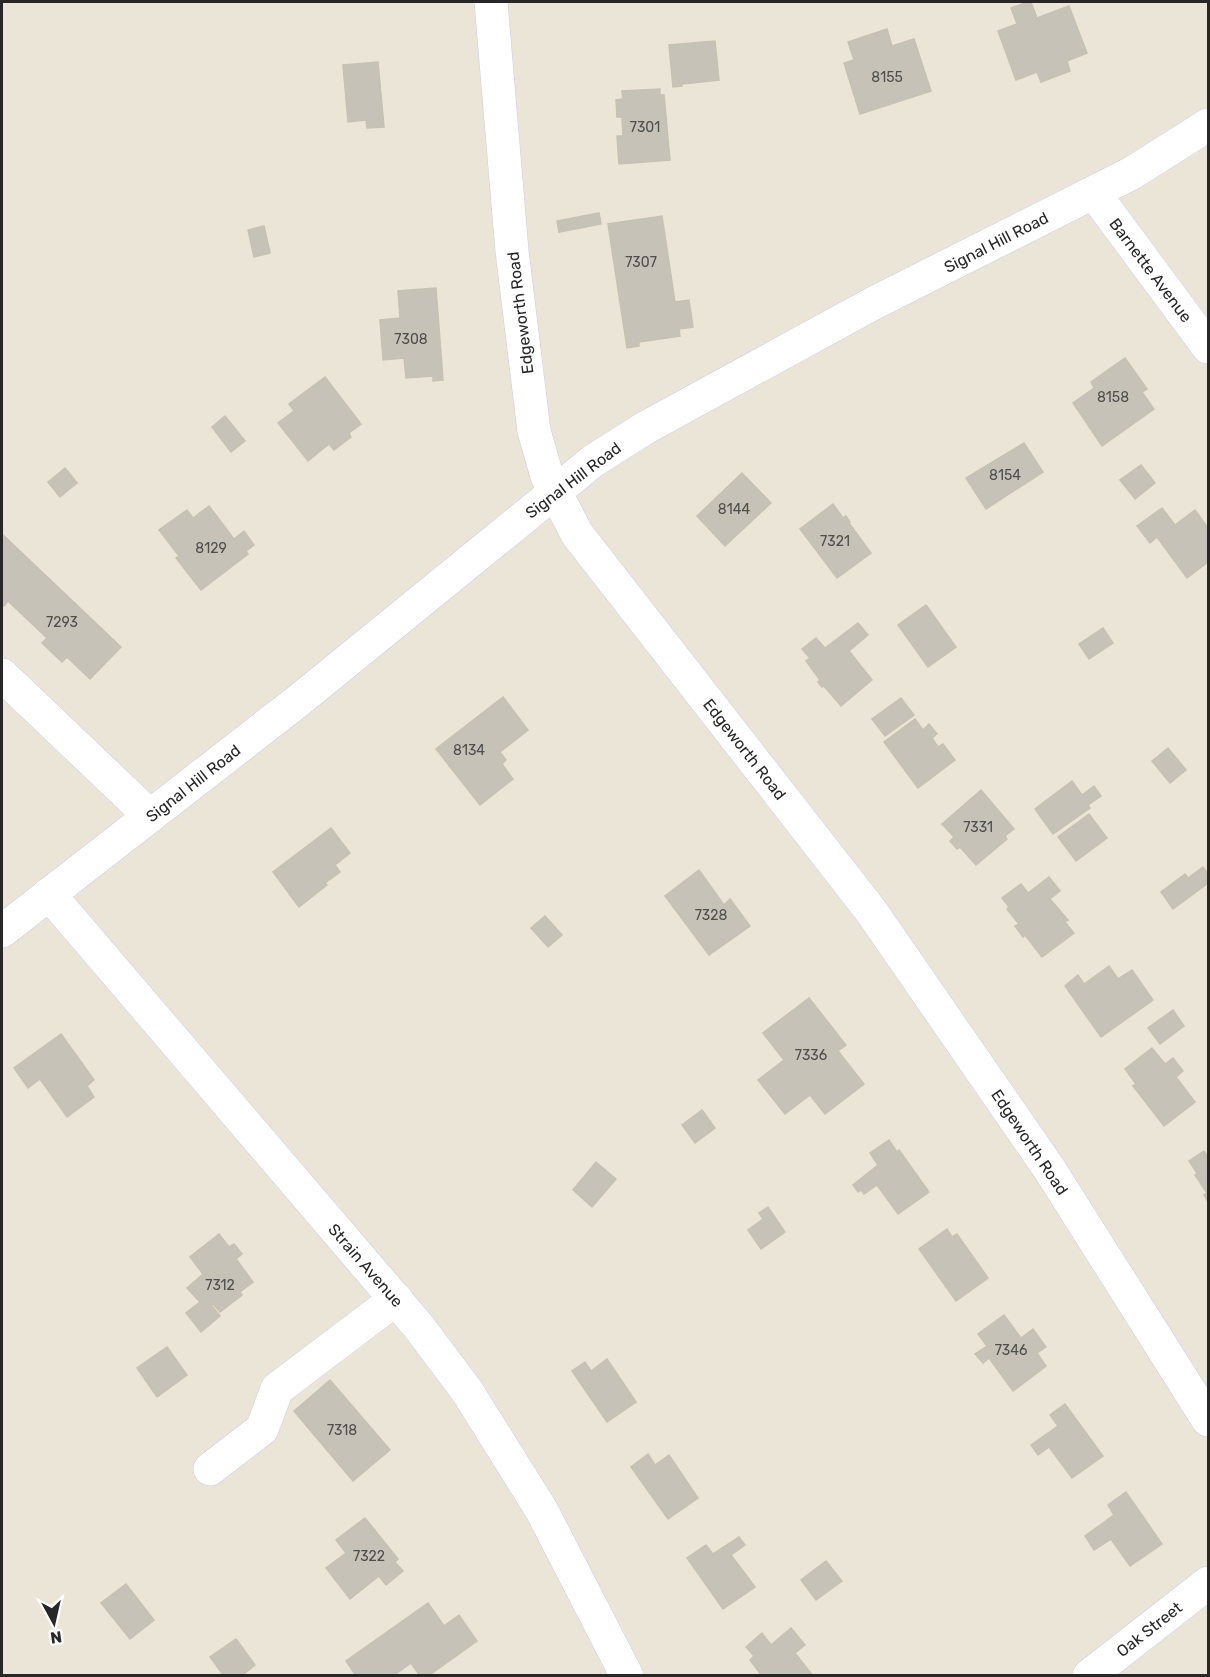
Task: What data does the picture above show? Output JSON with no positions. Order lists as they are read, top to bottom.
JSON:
{
  "streets": {
    "street": [
      "Signal Hill Road",
      "Barnette Avenue",
      "Edgeworth Road",
      "Strain Avenue",
      "Oak Street"
    ]
  },
  "crossings": [
    ["Signal Hill Road", "Barnette Avenue"],
    ["Signal Hill Road", "Edgeworth Road"],
    ["Signal Hill Road", "Strain Avenue"]
  ],
  "house_numbers": [
    "8155",
    "7301",
    "7307",
    "7308",
    "8158",
    "8154",
    "8144",
    "7321",
    "8129",
    "7293",
    "8134",
    "7331",
    "7328",
    "7336",
    "7312",
    "7346",
    "7318",
    "7322"
  ],
  "north": "bottom"
}
